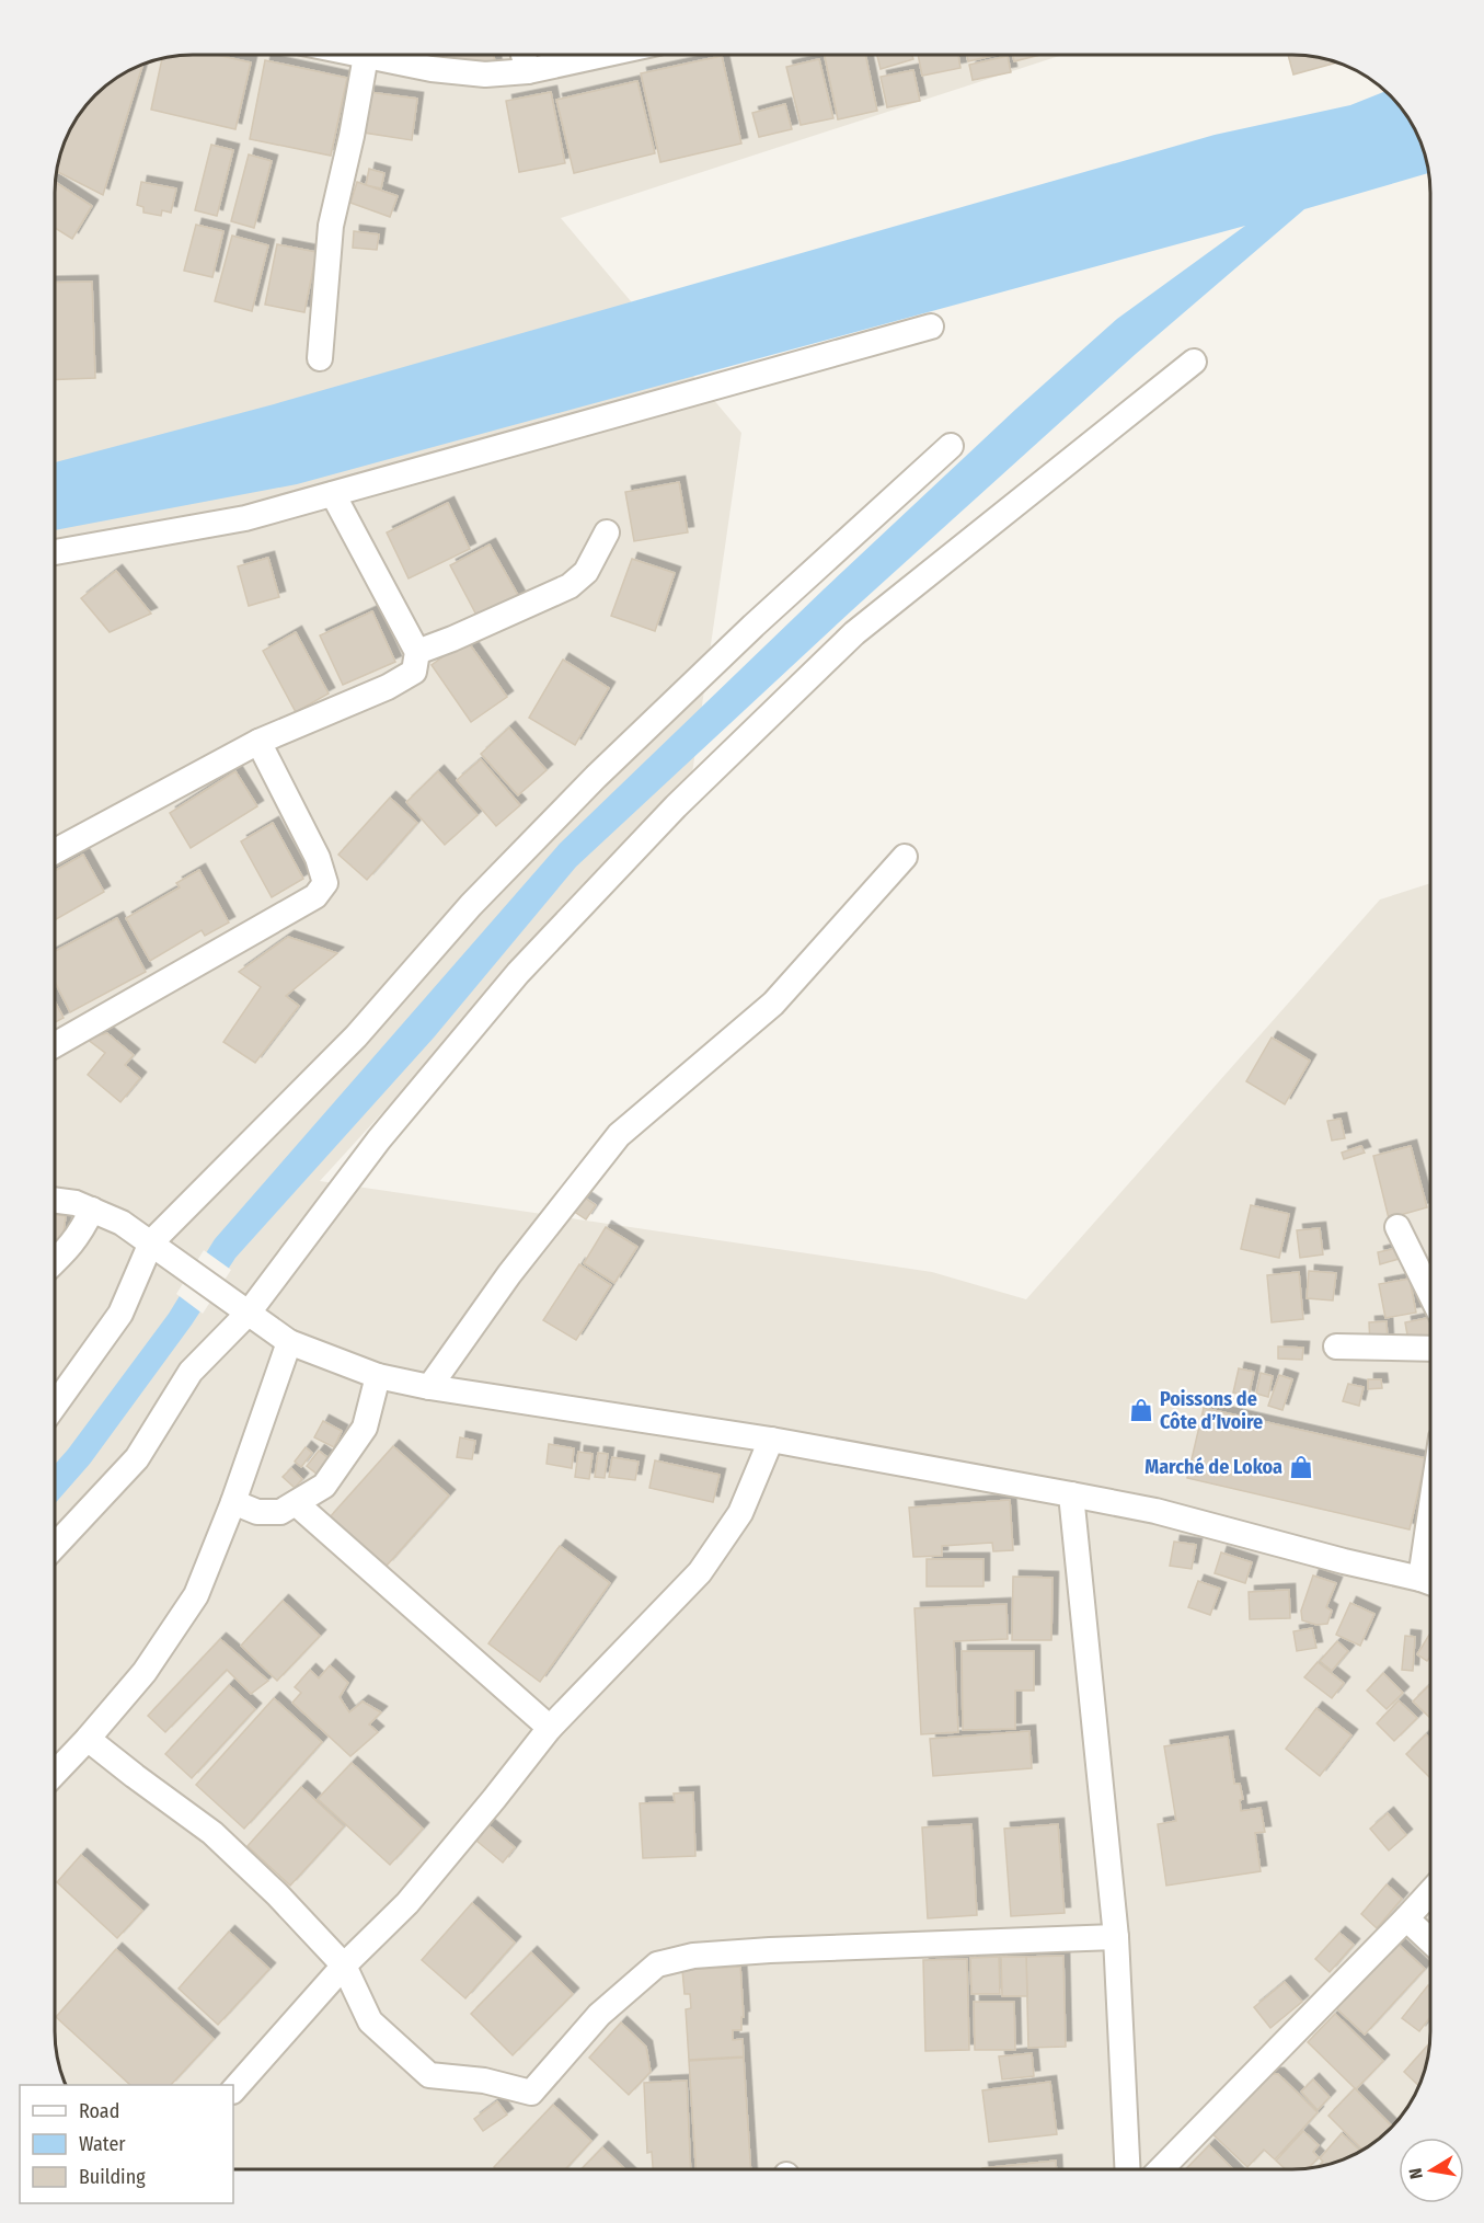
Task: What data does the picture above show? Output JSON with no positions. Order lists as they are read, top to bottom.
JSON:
{
  "places": {
    "shop": ["Poissons de Côte d’Ivoire", "Marché de Lokoa"]
  },
  "legend": ["Road", "Water", "Building"],
  "north": "left"
}
